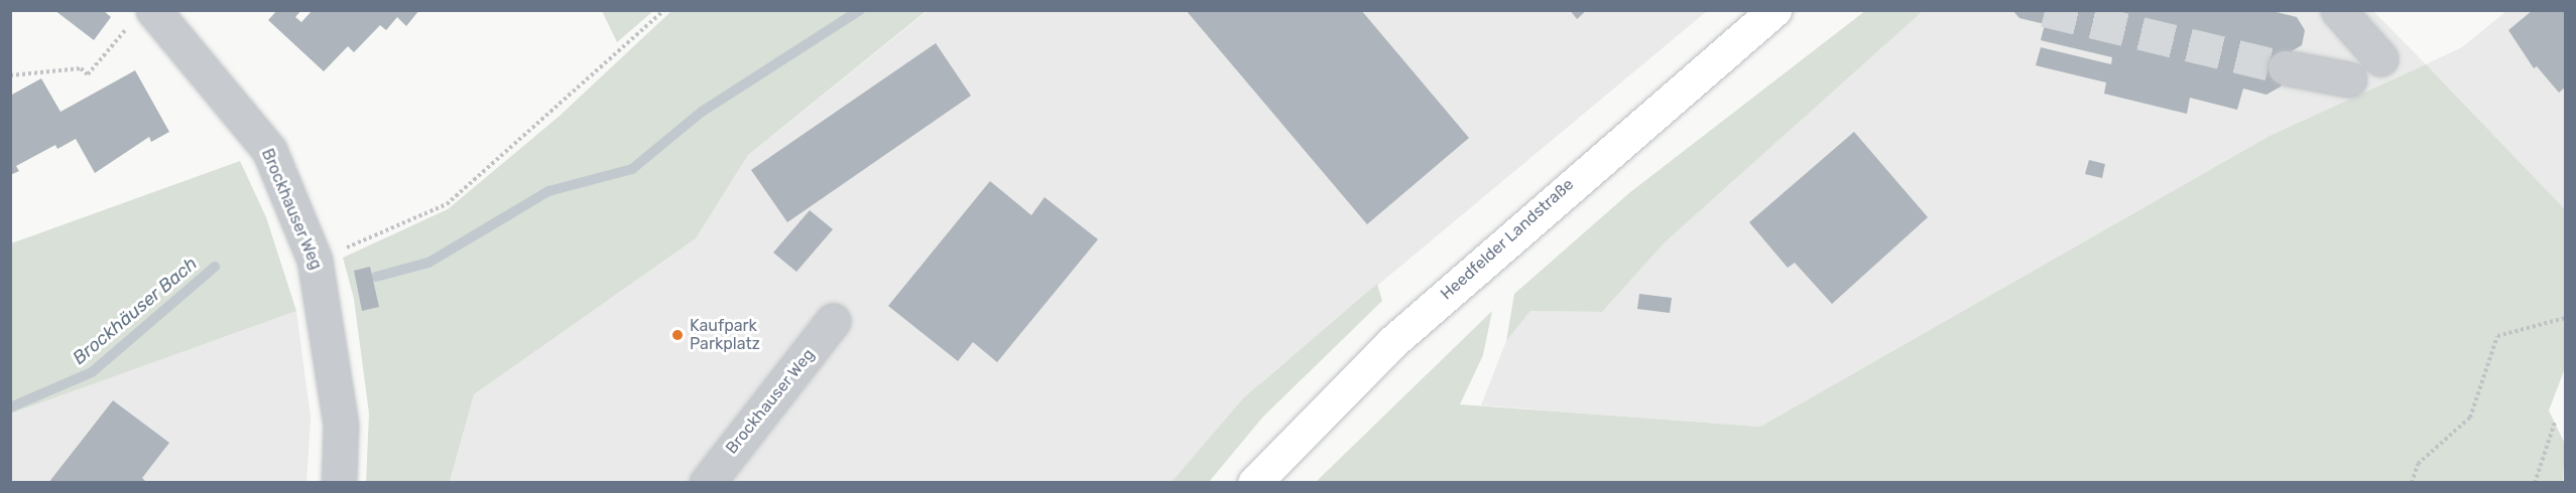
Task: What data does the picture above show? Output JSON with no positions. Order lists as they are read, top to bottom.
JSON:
{
  "streets": {
    "main road": ["Heedfelder Landstraße"],
    "street": ["Brockhauser Weg"]
  },
  "water": ["Brockhäuser Bach"],
  "places": ["Kaufpark Parkplatz"]
}
